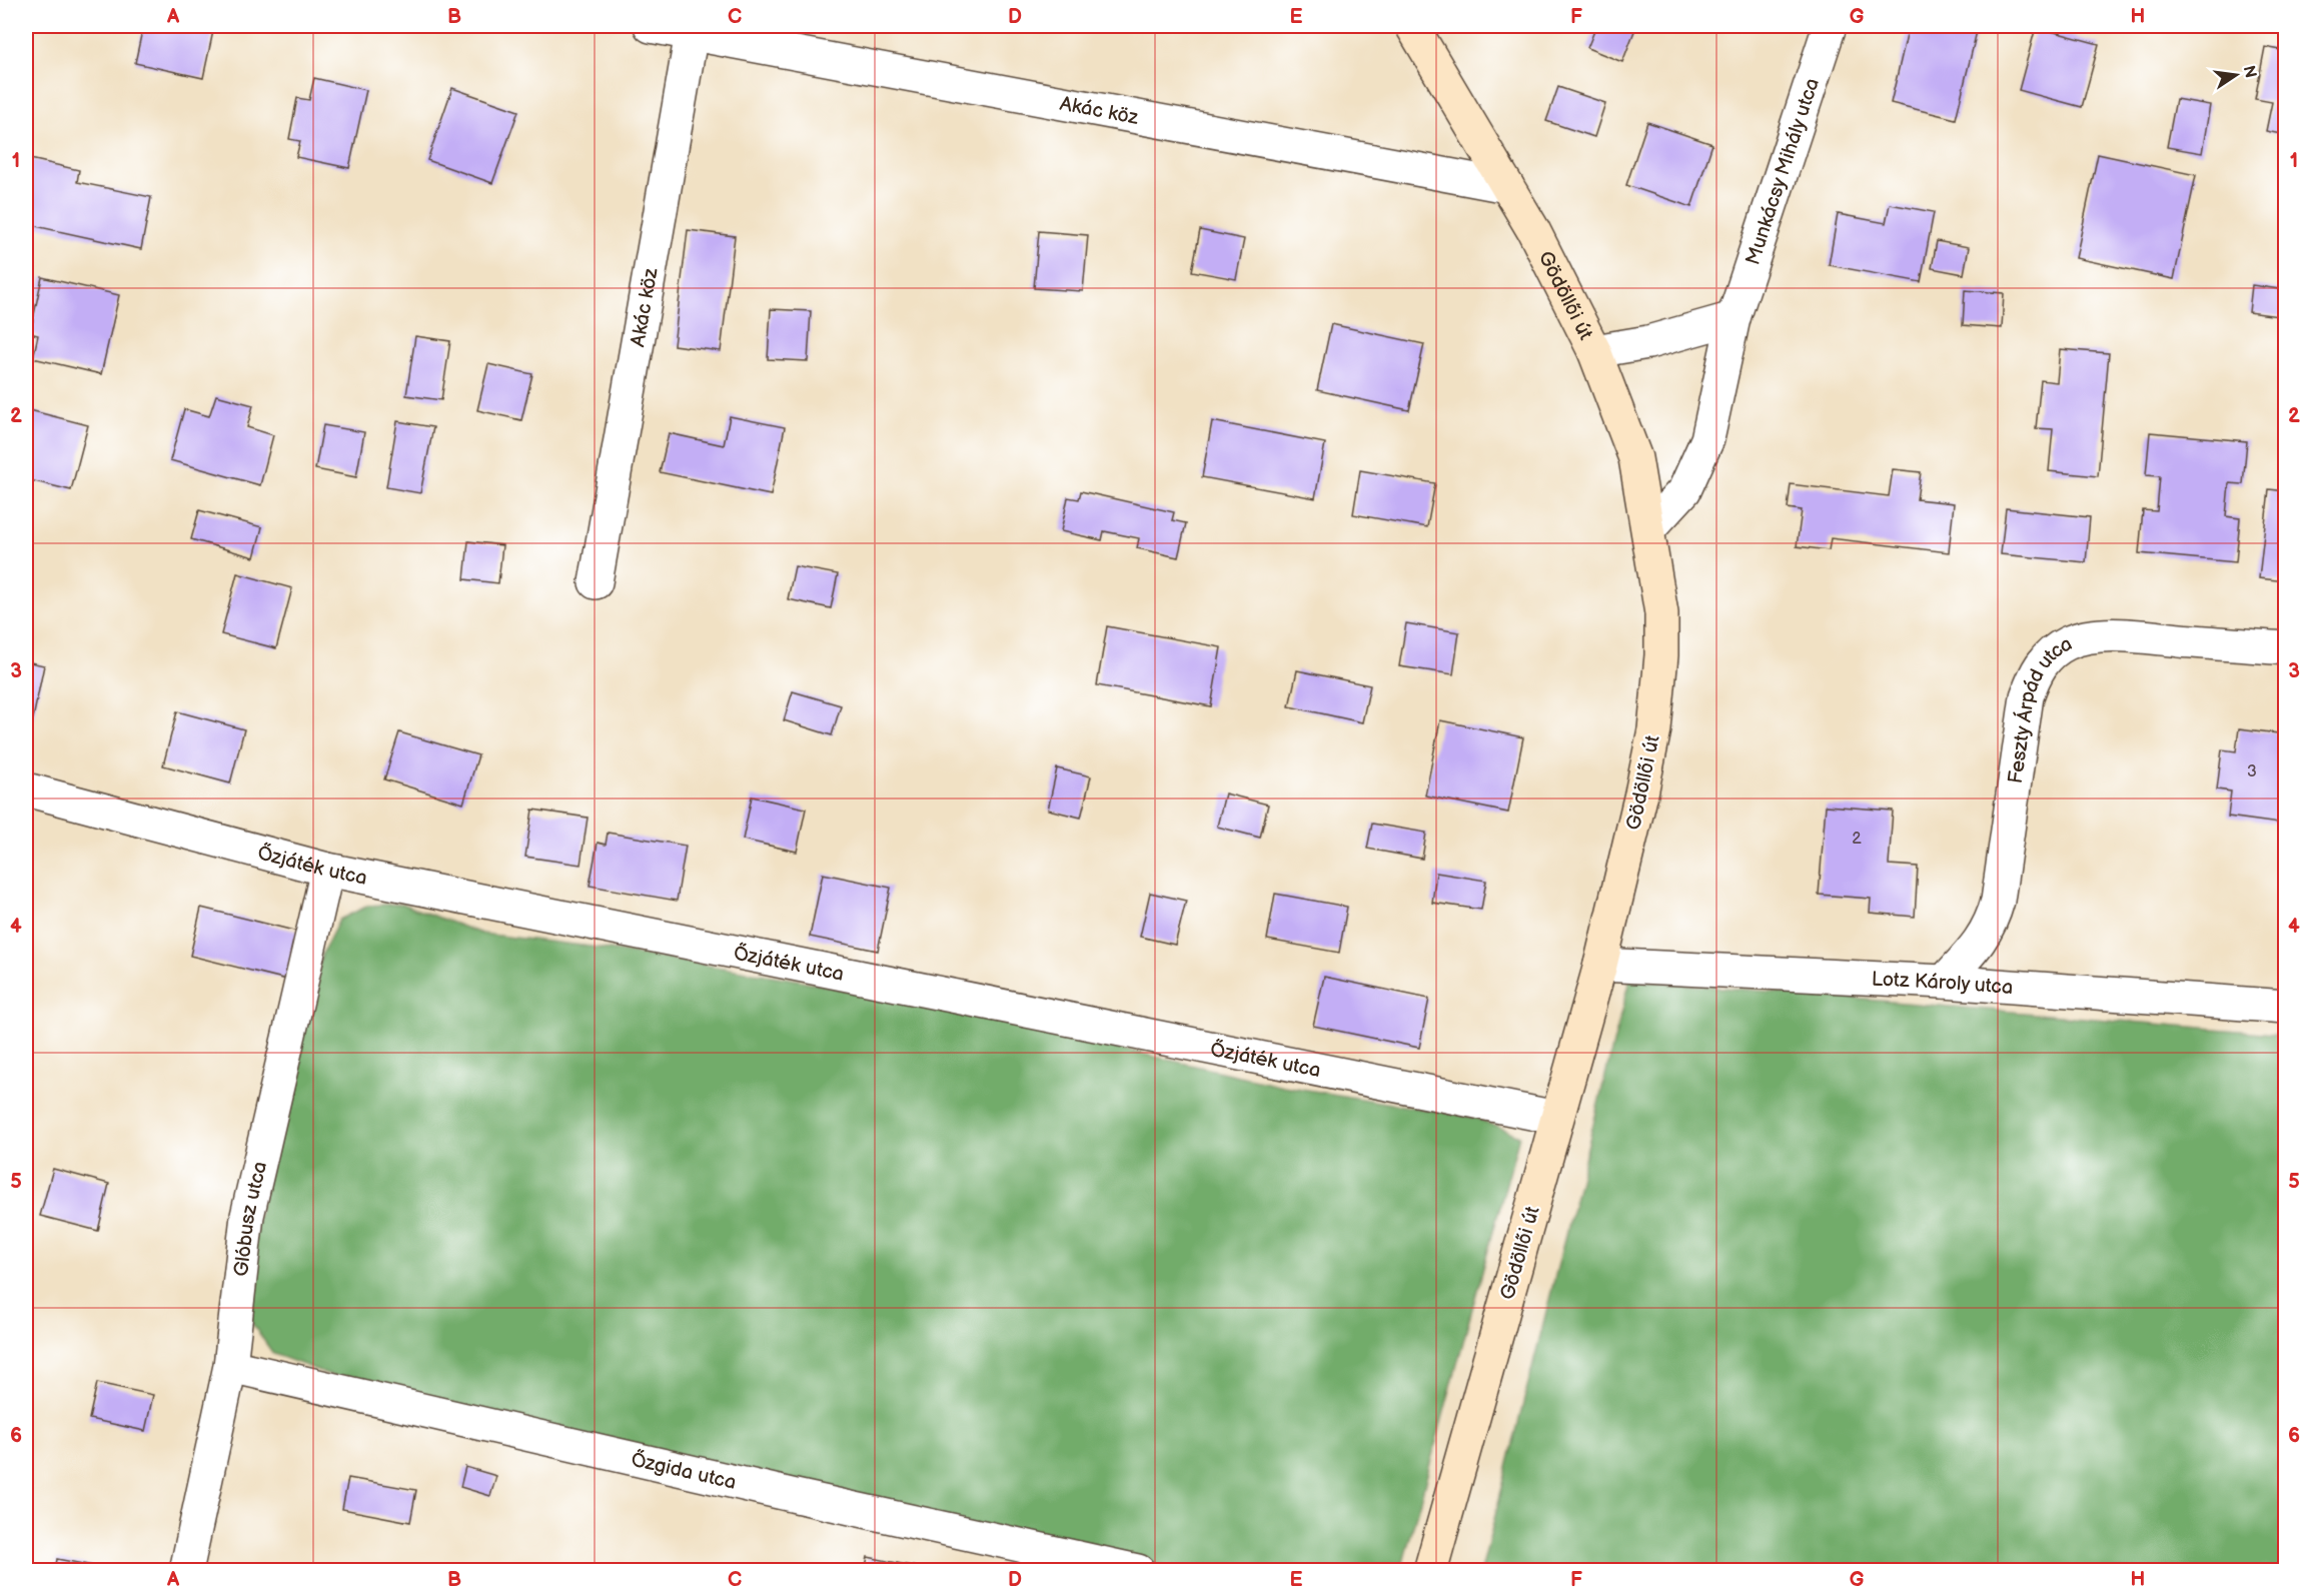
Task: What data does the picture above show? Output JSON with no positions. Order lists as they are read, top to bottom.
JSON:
{
  "streets": {
    "main road": ["Gödöllői út"],
    "street": [
      "Akác köz",
      "Munkácsy Mihály utca",
      "Feszty Árpád utca",
      "Őzjáték utca",
      "Lotz Károly utca",
      "Glóbusz utca",
      "Őzgida utca"
    ]
  },
  "crossings": [
    ["Akác köz", "Gödöllői út"],
    ["Munkácsy Mihály utca", "Gödöllői út"],
    ["Gödöllői út", "Őzjáték utca"],
    ["Gödöllői út", "Lotz Károly utca"],
    ["Feszty Árpád utca", "Lotz Károly utca"],
    ["Őzjáték utca", "Glóbusz utca"],
    ["Glóbusz utca", "Őzgida utca"]
  ],
  "house_numbers": ["3", "2"],
  "north": "right",
  "grid": {
    "columns": [
      "A",
      "B",
      "C",
      "D",
      "E",
      "F",
      "G",
      "H"
    ],
    "rows": [
      "1",
      "2",
      "3",
      "4",
      "5",
      "6"
    ]
  }
}
